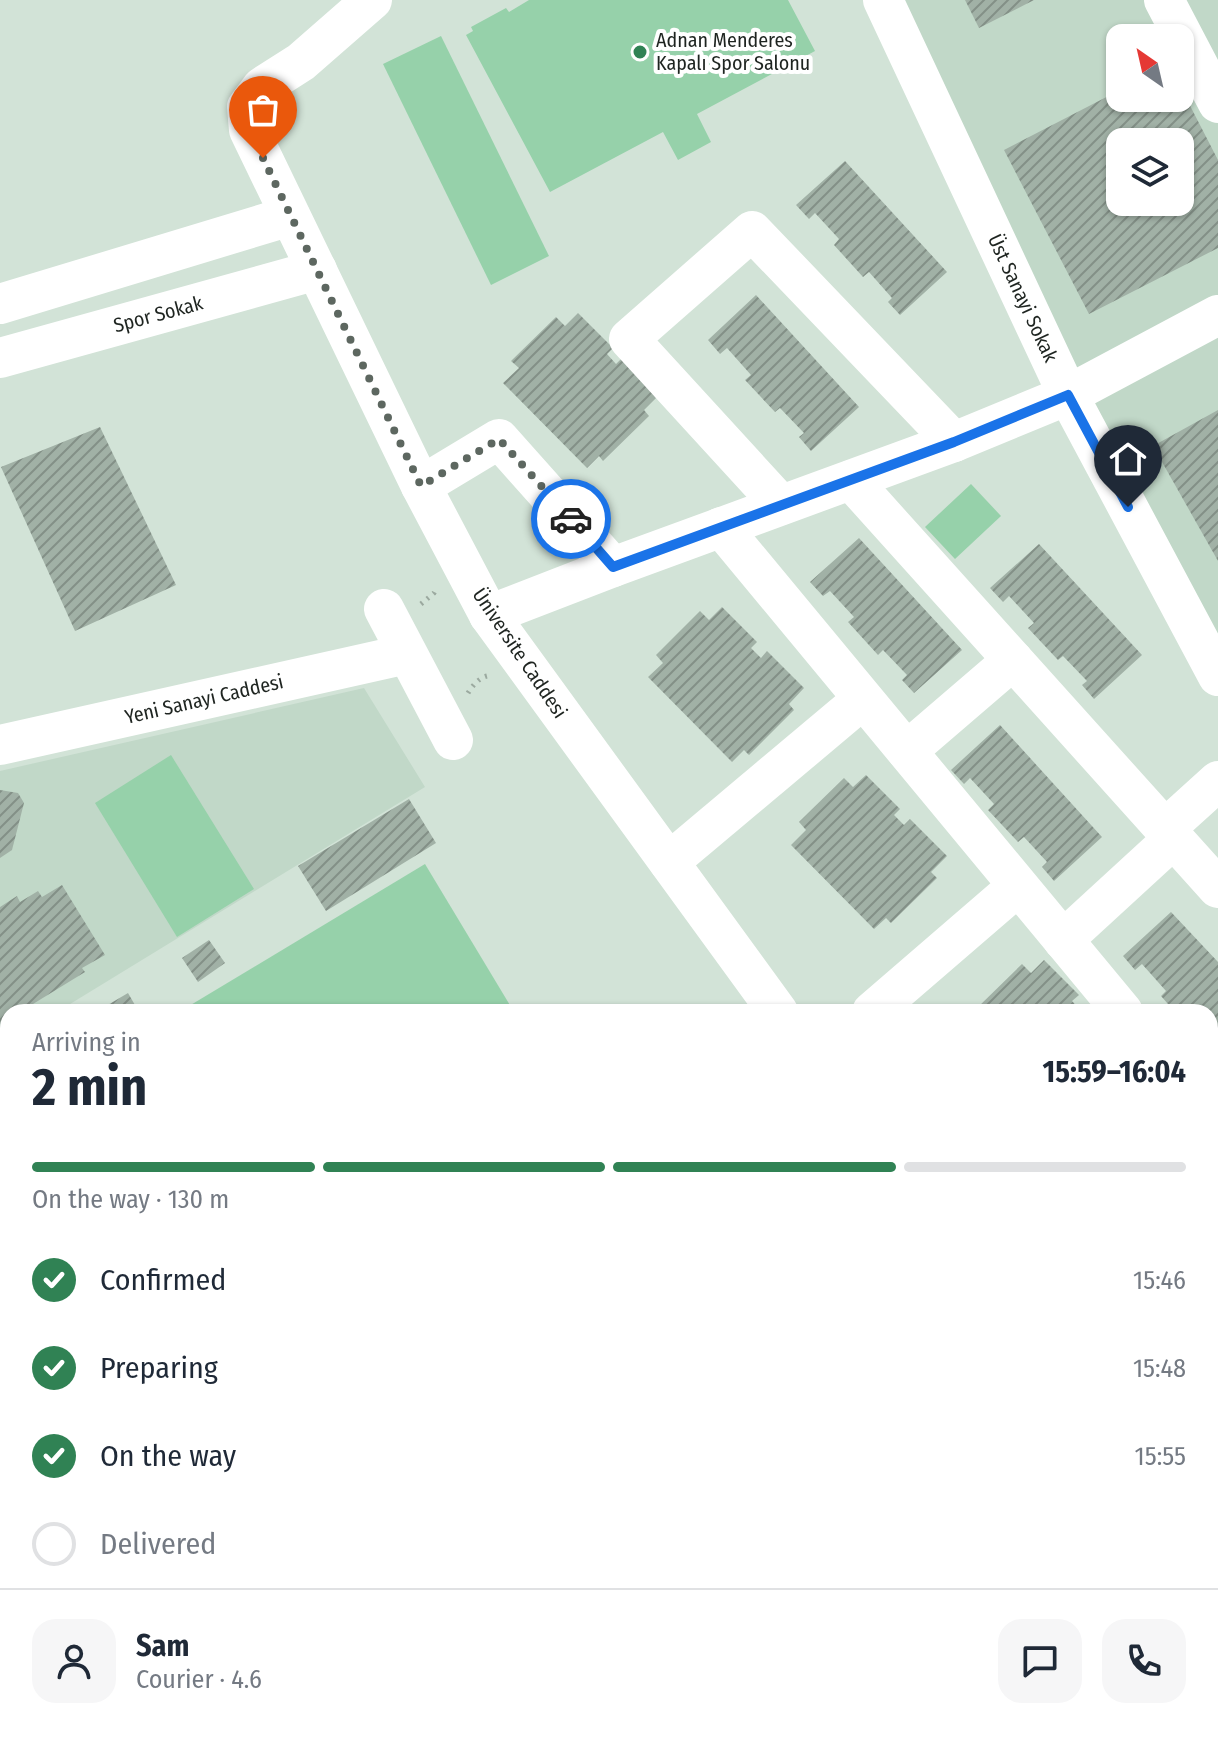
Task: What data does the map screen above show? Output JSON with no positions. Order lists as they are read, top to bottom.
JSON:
{
  "streets": {
    "street": [
      "Üst Sanayi Sokak",
      "Spor Sokak",
      "Üniversite Caddesi",
      "Yeni Sanayi Caddesi"
    ]
  },
  "crossings": [
    ["Spor Sokak", "Üniversite Caddesi"]
  ],
  "places": ["Adnan Menderes Kapalı Spor Salonu"],
  "north": "top left",
  "page": {
    "heading": ["2 min", "Arriving in", "15:59–16:04"],
    "panel": ["Sam", "Courier · 4.6"],
    "bar": "On the way · 130 m",
    "list": [
      ["Confirmed", "15:46"],
      ["Preparing", "15:48"],
      ["On the way", "15:55"],
      "Delivered"
    ]
  }
}
